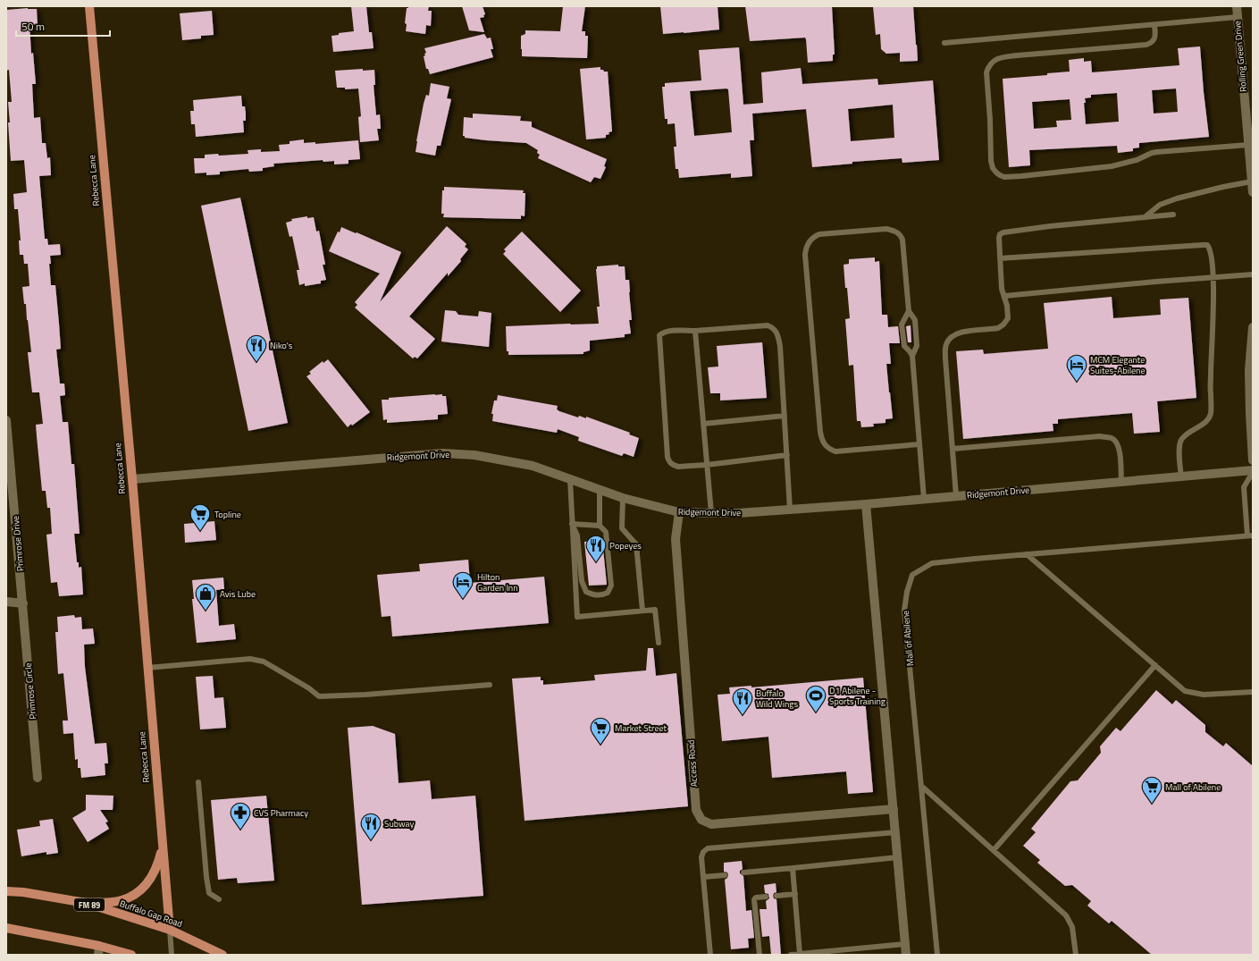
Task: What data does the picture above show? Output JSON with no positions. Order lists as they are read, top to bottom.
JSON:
{
  "streets": {
    "main road": ["Rebecca Lane", "FM 89", "Buffalo Gap Road"],
    "street": [
      "Rolling Green Drive",
      "Ridgemont Drive",
      "Primrose Drive",
      "Primrose Circle",
      "Access Road"
    ],
    "lane": ["Mall of Abilene"]
  },
  "crossings": [
    ["Rebecca Lane", "Ridgemont Drive"],
    ["Rebecca Lane", "Buffalo Gap Road"],
    ["Ridgemont Drive", "Mall of Abilene"],
    ["Ridgemont Drive", "Access Road"],
    ["Primrose Drive", "Primrose Circle"]
  ],
  "places": {
    "restaurant": [
      "Niko's",
      "Popeyes",
      "Buffalo Wild Wings",
      "Subway"
    ],
    "hotel": ["MCM Elegante Suites-Abilene", "Hilton Garden Inn"],
    "supermarket": ["Topline", "Market Street", "Mall of Abilene"],
    "shop": ["Avis Lube"],
    "sports": ["D1 Abilene - Sports Training"],
    "pharmacy": ["CVS Pharmacy"]
  },
  "scale_bar": "50 m"
}
